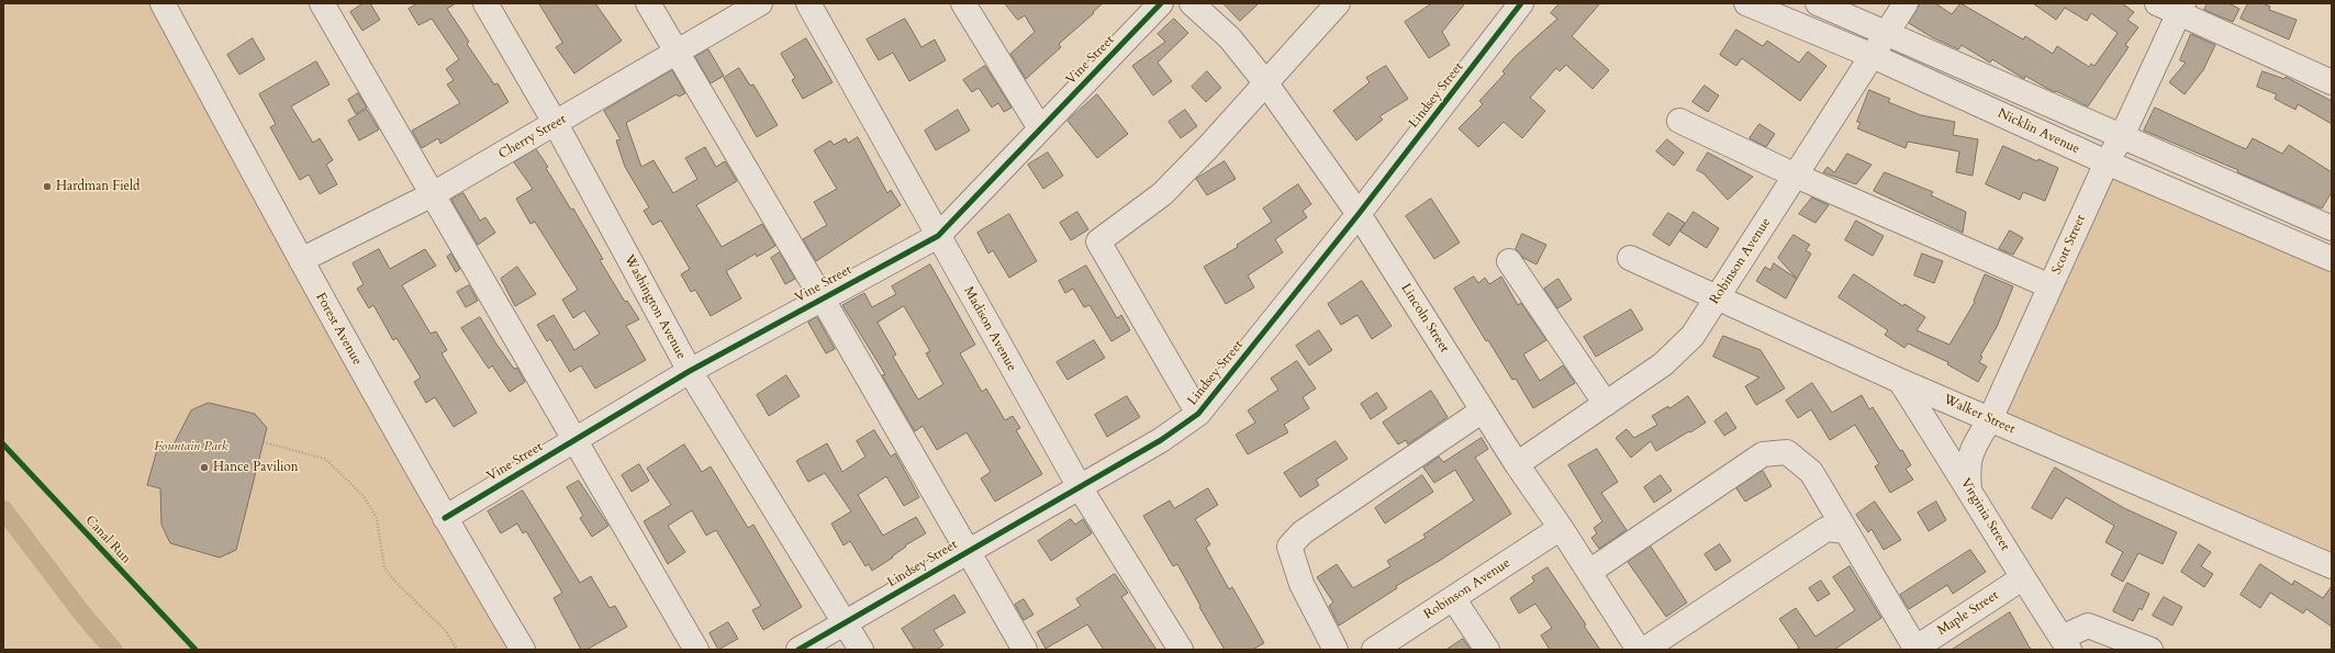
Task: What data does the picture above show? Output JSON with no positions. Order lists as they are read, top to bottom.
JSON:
{
  "streets": {
    "street": [
      "Vine Street",
      "Lindsey Street",
      "Nicklin Avenue",
      "Cherry Street",
      "Scott Street",
      "Robinson Avenue",
      "Washington Avenue",
      "Lincoln Street",
      "Forest Avenue",
      "Madison Avenue",
      "Walker Street",
      "Virginia Street",
      "Maple Street"
    ],
    "cycle path": ["Canal Run"]
  },
  "crossings": [
    ["Vine Street", "Washington Avenue"],
    ["Vine Street", "Forest Avenue"],
    ["Vine Street", "Madison Avenue"],
    ["Lindsey Street", "Washington Avenue"],
    ["Lindsey Street", "Lincoln Street"],
    ["Lindsey Street", "Madison Avenue"],
    ["Nicklin Avenue", "Scott Street"],
    ["Nicklin Avenue", "Robinson Avenue"],
    ["Cherry Street", "Washington Avenue"],
    ["Cherry Street", "Forest Avenue"],
    ["Scott Street", "Walker Street"],
    ["Scott Street", "Virginia Street"],
    ["Robinson Avenue", "Lincoln Street"],
    ["Robinson Avenue", "Walker Street"],
    ["Walker Street", "Virginia Street"],
    ["Virginia Street", "Maple Street"]
  ],
  "parks": ["Fountain Park"],
  "places": ["Hardman Field", "Hance Pavilion"]
}
